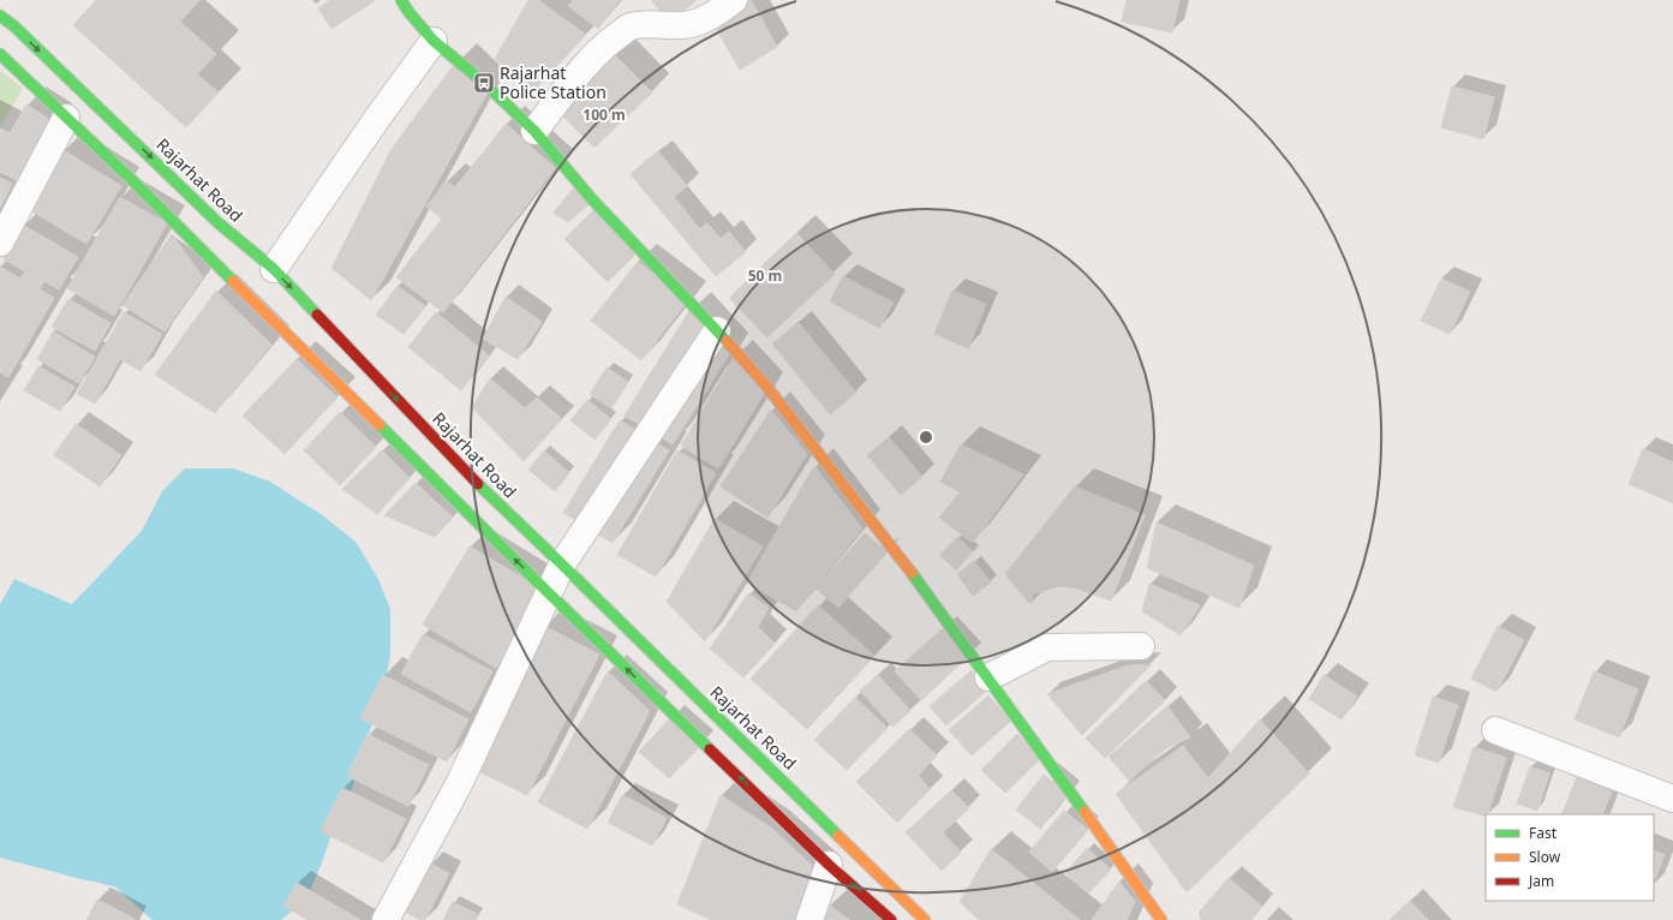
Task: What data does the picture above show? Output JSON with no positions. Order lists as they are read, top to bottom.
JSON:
{
  "streets": {
    "main road": ["Rajarhat Road"]
  },
  "places": {
    "bus stop": ["Rajarhat Police Station"]
  },
  "legend": ["Fast", "Slow", "Jam"],
  "rings": ["100 m", "50 m"]
}
